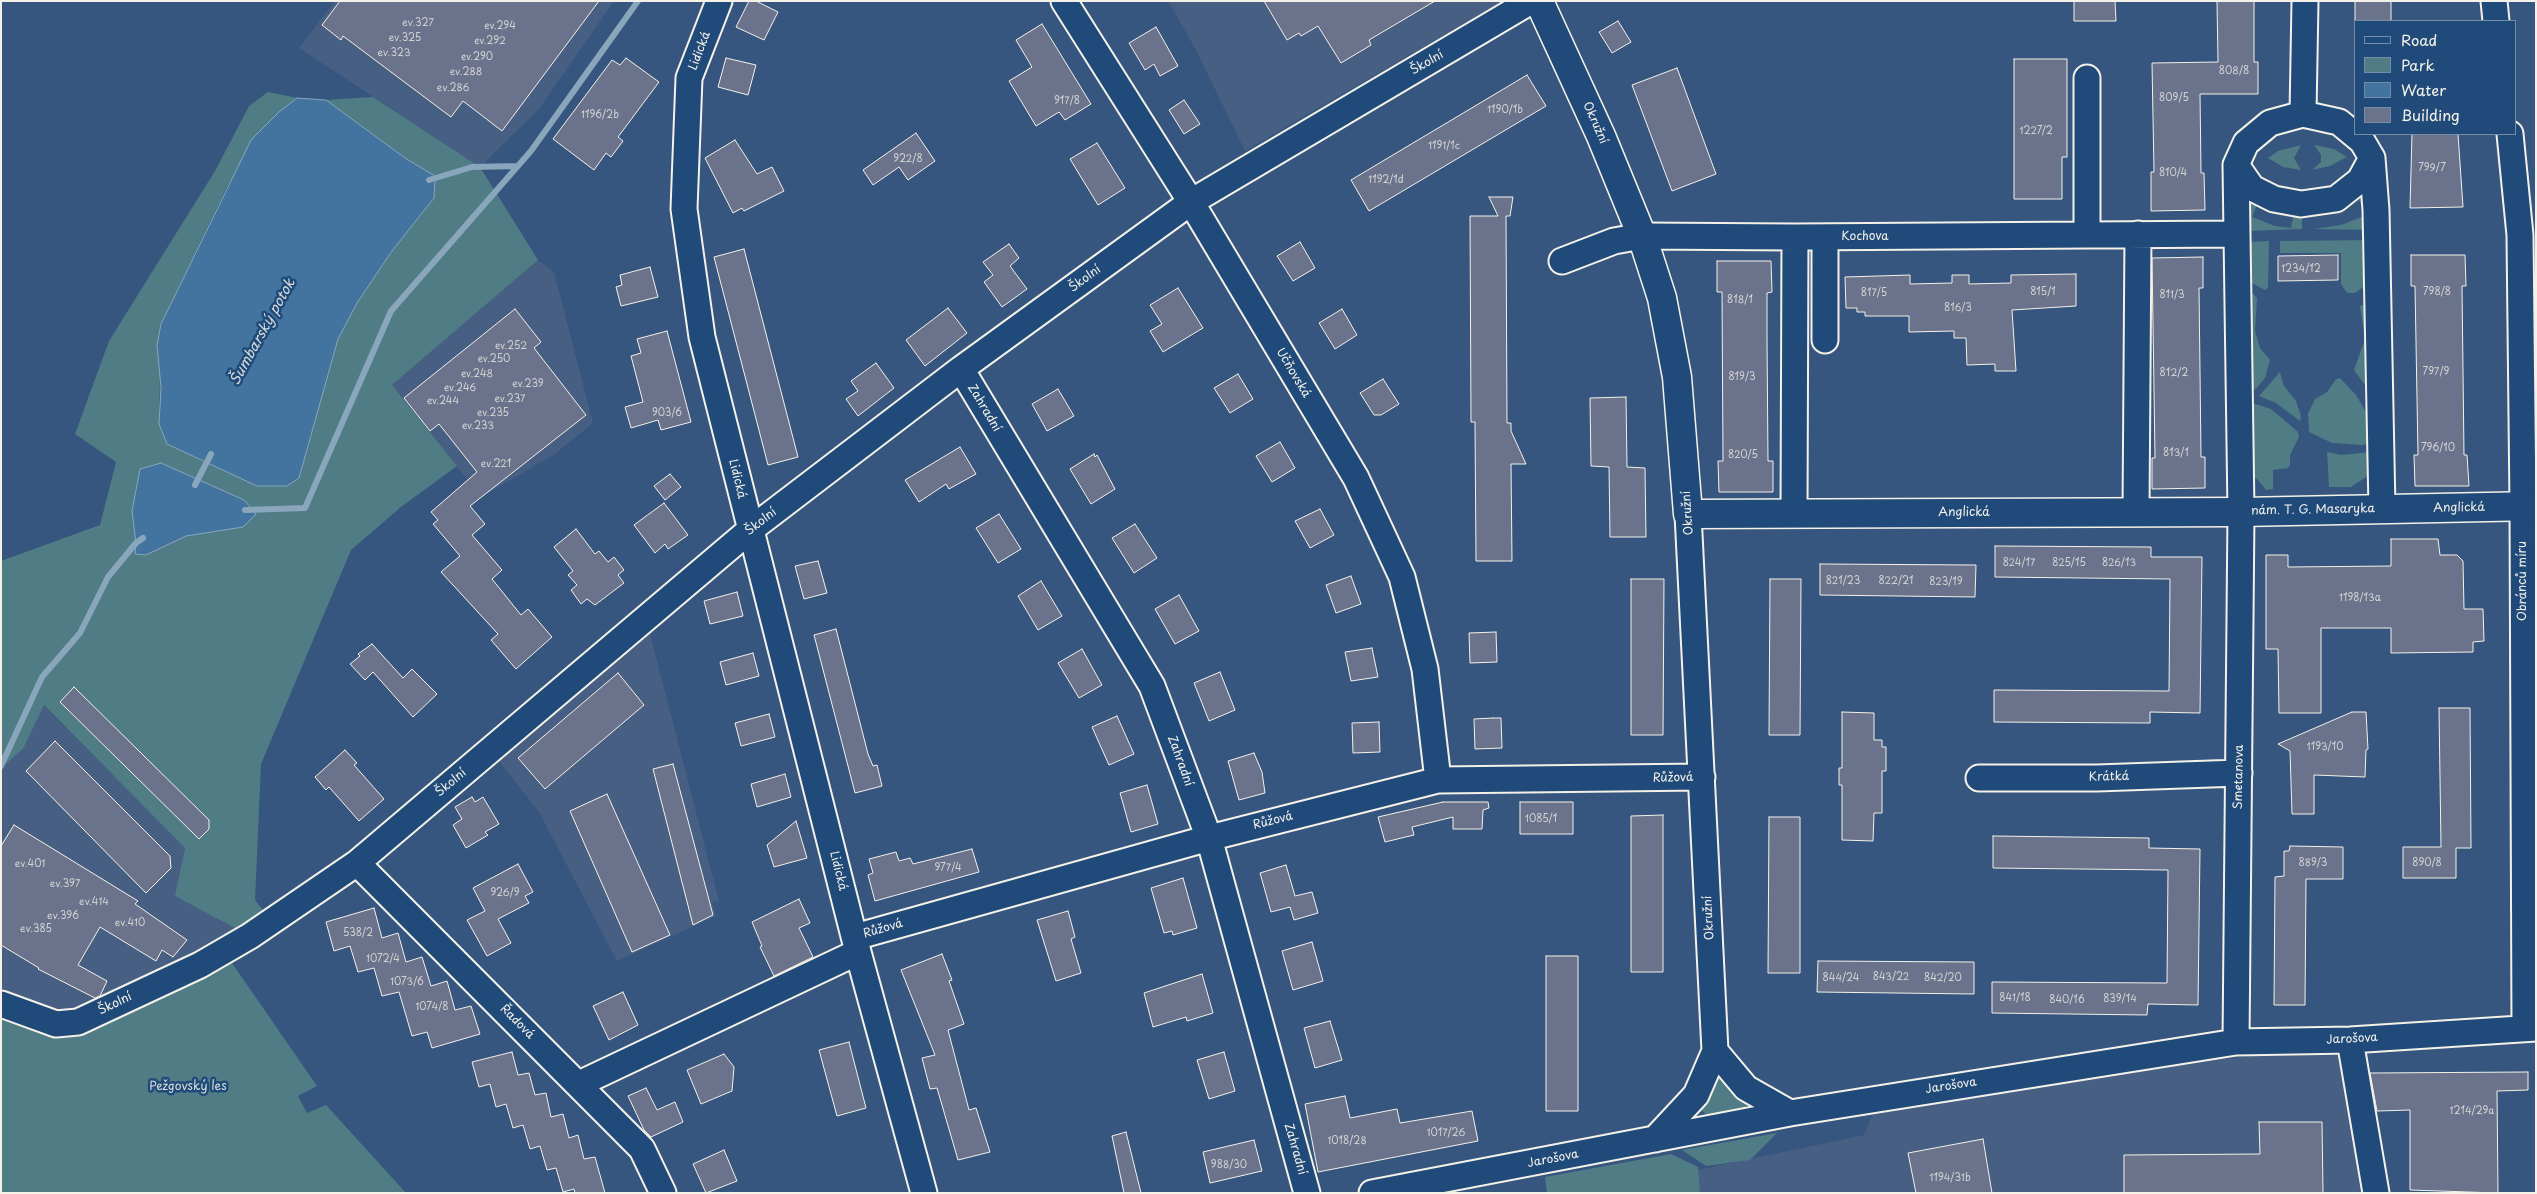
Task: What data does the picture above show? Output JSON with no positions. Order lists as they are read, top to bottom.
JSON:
{
  "streets": {
    "street": [
      "Lidická",
      "Školní",
      "Okružní",
      "Kochova",
      "Učňovská",
      "Zahradní",
      "Anglická",
      "nám. T. G. Masaryka",
      "Obránců míru",
      "Krátká",
      "Smetanova",
      "Růžová",
      "Řadová",
      "Jarošova"
    ]
  },
  "crossings": [
    ["Lidická", "Školní"],
    ["Lidická", "Růžová"],
    ["Školní", "Učňovská"],
    ["Školní", "Zahradní"],
    ["Školní", "Řadová"],
    ["Okružní", "Kochova"],
    ["Okružní", "Anglická"],
    ["Okružní", "Růžová"],
    ["Okružní", "Jarošova"],
    ["Kochova", "nám. T. G. Masaryka"],
    ["Učňovská", "Růžová"],
    ["Zahradní", "Růžová"],
    ["Anglická", "nám. T. G. Masaryka"],
    ["Anglická", "Obránců míru"],
    ["Anglická", "Smetanova"],
    ["nám. T. G. Masaryka", "Smetanova"],
    ["Obránců míru", "Jarošova"],
    ["Krátká", "Smetanova"],
    ["Smetanova", "Jarošova"]
  ],
  "water": ["Šumbarský potok"],
  "parks": ["Pežgovský les"],
  "house_numbers": [
    "ev.327",
    "ev.294",
    "ev.325",
    "ev.292",
    "ev.323",
    "ev.290",
    "808/8",
    "ev.288",
    "ev.286",
    "809/5",
    "917/8",
    "1190/1b",
    "1196/2b",
    "1227/2",
    "1191/1c",
    "922/8",
    "799/7",
    "810/4",
    "1192/1d",
    "1234/12",
    "815/1",
    "798/8",
    "817/5",
    "811/3",
    "818/1",
    "816/3",
    "ev.252",
    "ev.250",
    "797/9",
    "812/2",
    "ev.248",
    "819/3",
    "ev.239",
    "ev.246",
    "ev.237",
    "ev.244",
    "ev.235",
    "903/6",
    "ev.233",
    "796/10",
    "813/1",
    "820/5",
    "ev.221",
    "824/17",
    "825/15",
    "826/13",
    "821/23",
    "822/21",
    "823/19",
    "1198/13a",
    "1193/10",
    "1085/1",
    "889/3",
    "890/8",
    "ev.401",
    "977/4",
    "ev.397",
    "926/9",
    "ev.414",
    "ev.396",
    "ev.410",
    "ev.385",
    "538/2",
    "1072/4",
    "843/22",
    "844/24",
    "842/20",
    "1073/6",
    "841/18",
    "839/14",
    "840/16",
    "1074/8",
    "1214/29a",
    "1017/26",
    "1018/28",
    "988/30",
    "1194/31b"
  ],
  "legend": [
    "Road",
    "Park",
    "Water",
    "Building"
  ]
}
